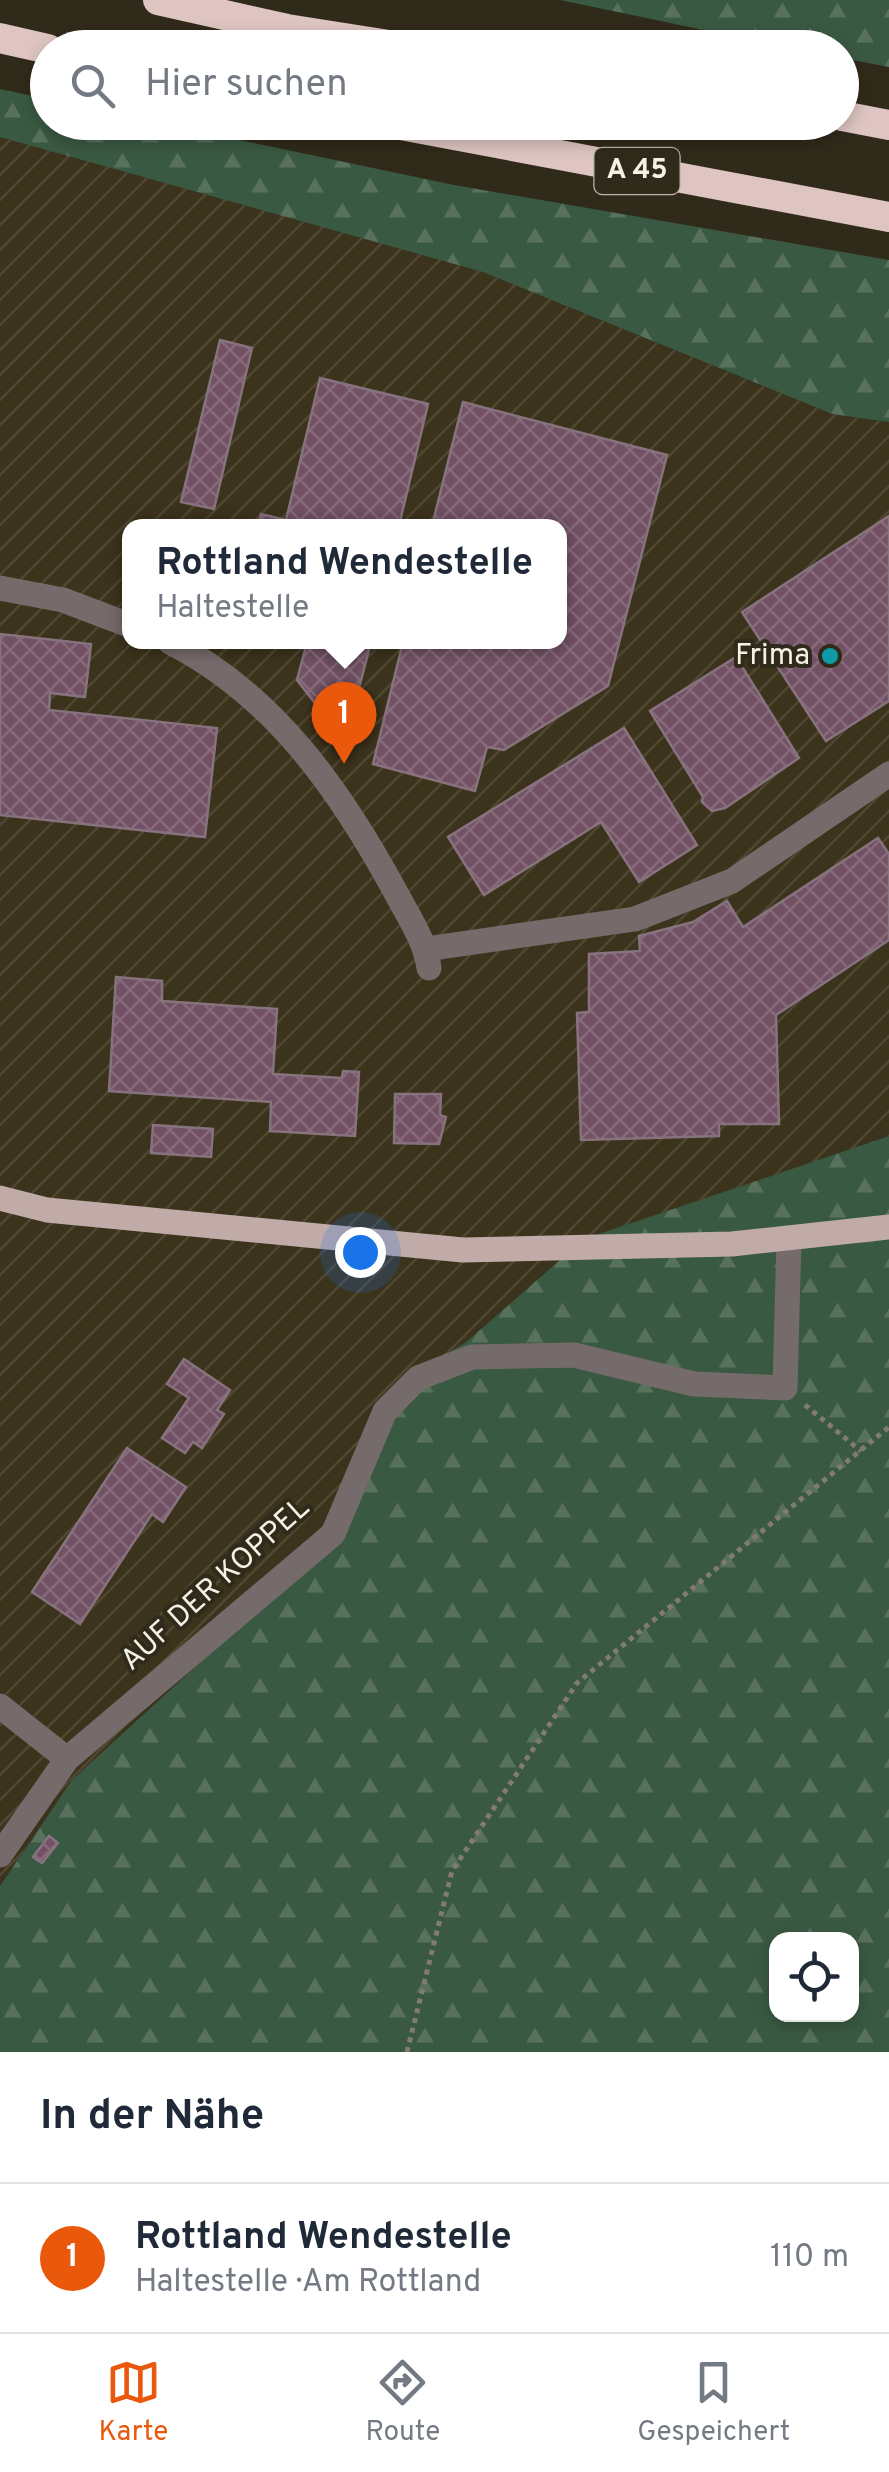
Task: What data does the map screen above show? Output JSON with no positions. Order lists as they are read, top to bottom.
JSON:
{
  "streets": {
    "highway": ["A 45"],
    "street": ["AUF DER KOPPEL"]
  },
  "places": ["Frima"],
  "page": {
    "search": "Hier suchen",
    "popup": ["Rottland Wendestelle", "Haltestelle"],
    "pins": "1",
    "heading": "In der Nähe",
    "list": [
      {
        "mark": "1",
        "name": "Rottland Wendestelle",
        "note": "Haltestelle · Am Rottland",
        "value": "110 m"
      }
    ],
    "nav": ["Karte", "Route", "Gespeichert"]
  }
}
